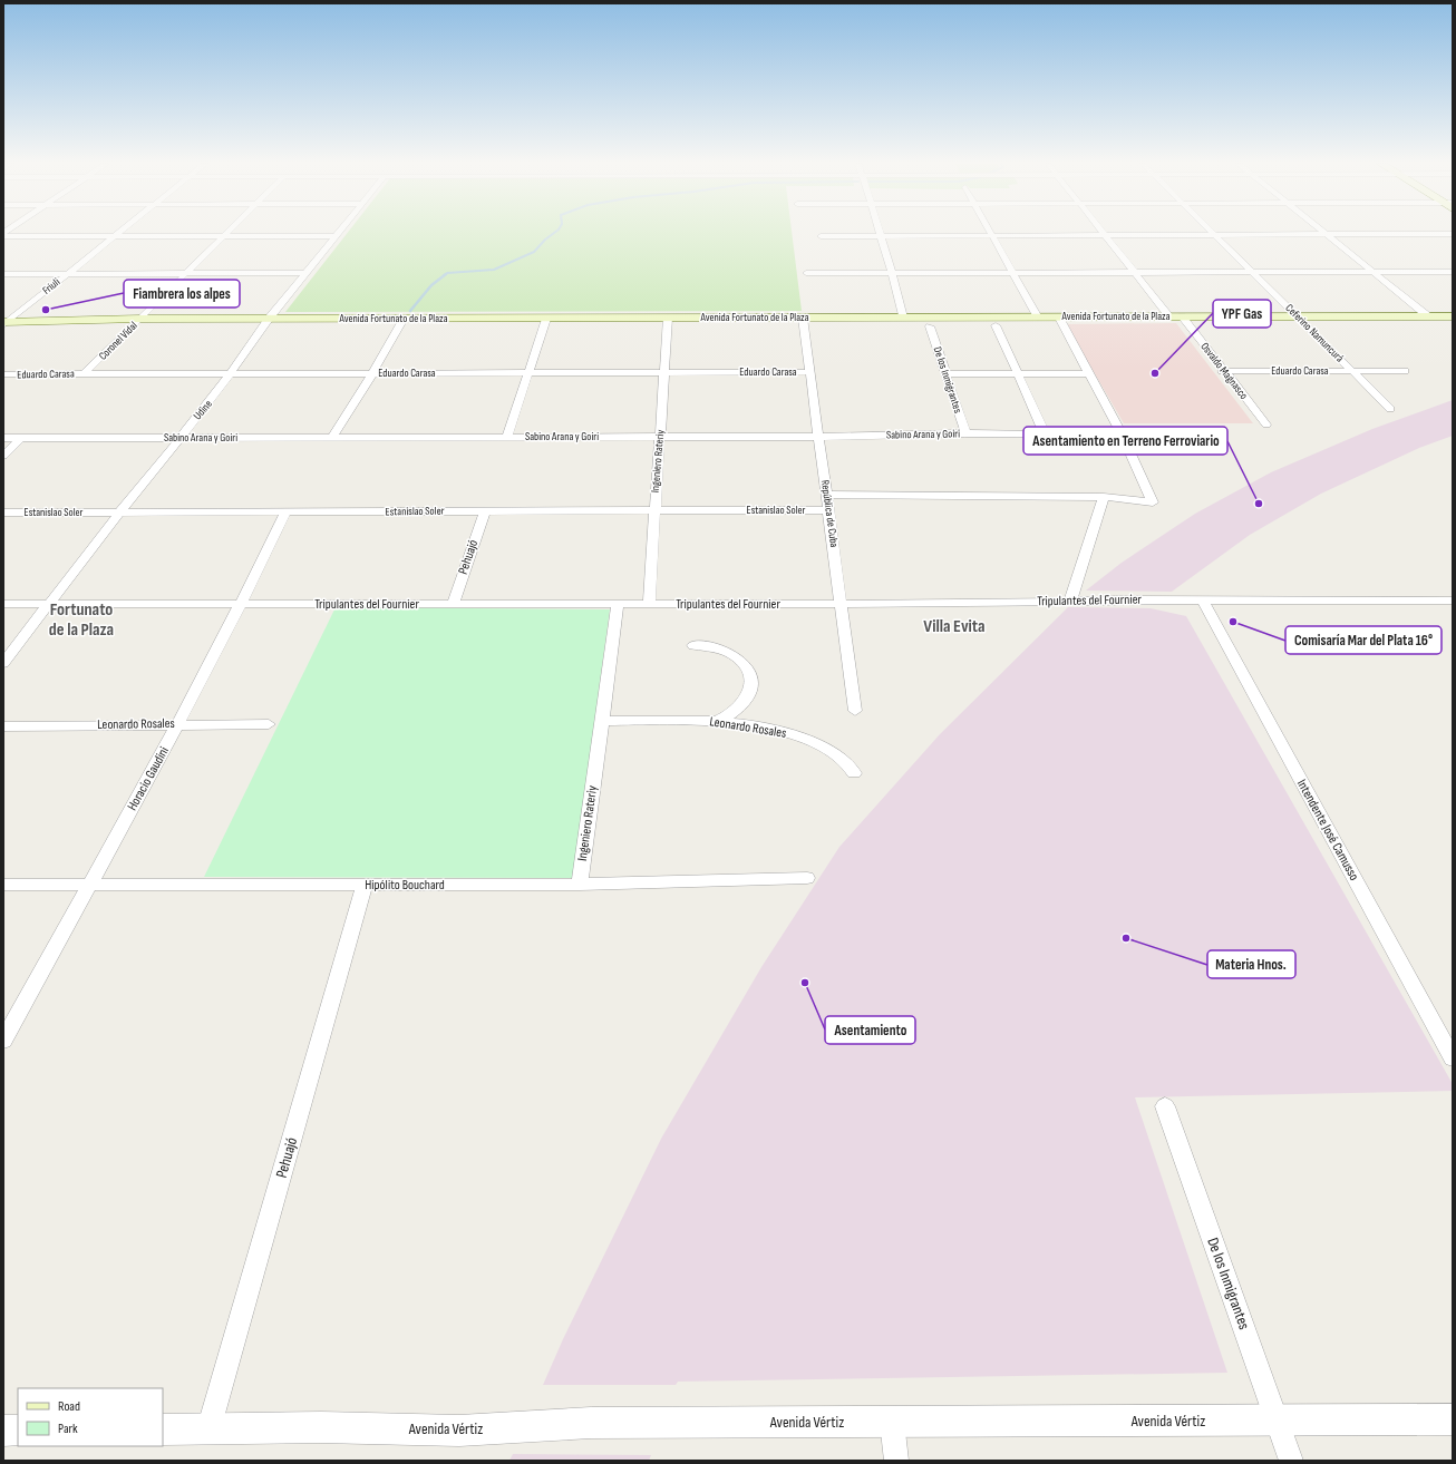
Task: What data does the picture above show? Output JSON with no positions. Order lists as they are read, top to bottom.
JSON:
{
  "streets": {
    "main road": ["Avenida Fortunato de la Plaza"],
    "street": [
      "Friuli",
      "Ceferino Namuncurá",
      "Coronel Vidal",
      "Osvaldo Magnasco",
      "Eduardo Carasa",
      "De los Inmigrantes",
      "Udine",
      "Sabino Arana y Goiri",
      "Ingeniero Rateriy",
      "Estanislao Soler",
      "República de Cuba",
      "Pehuajó",
      "Tripulantes del Fournier",
      "Leonardo Rosales",
      "Horacio Gaudini",
      "Intendente José Camusso",
      "Hipólito Bouchard",
      "Avenida Vértiz"
    ]
  },
  "crossings": [
    ["Friuli", "Avenida Fortunato de la Plaza"],
    ["Avenida Fortunato de la Plaza", "Ceferino Namuncurá"],
    ["Avenida Fortunato de la Plaza", "Coronel Vidal"],
    ["Avenida Fortunato de la Plaza", "Osvaldo Magnasco"],
    ["Avenida Fortunato de la Plaza", "Udine"],
    ["Avenida Fortunato de la Plaza", "Ingeniero Rateriy"],
    ["Avenida Fortunato de la Plaza", "República de Cuba"],
    ["Ceferino Namuncurá", "Eduardo Carasa"],
    ["Coronel Vidal", "Eduardo Carasa"],
    ["Osvaldo Magnasco", "Eduardo Carasa"],
    ["Eduardo Carasa", "Udine"],
    ["Eduardo Carasa", "Ingeniero Rateriy"],
    ["Eduardo Carasa", "República de Cuba"],
    ["De los Inmigrantes", "Sabino Arana y Goiri"],
    ["De los Inmigrantes", "Avenida Vértiz"],
    ["Udine", "Sabino Arana y Goiri"],
    ["Udine", "Estanislao Soler"],
    ["Udine", "Tripulantes del Fournier"],
    ["Sabino Arana y Goiri", "Ingeniero Rateriy"],
    ["Sabino Arana y Goiri", "República de Cuba"],
    ["Ingeniero Rateriy", "Estanislao Soler"],
    ["Ingeniero Rateriy", "Tripulantes del Fournier"],
    ["Ingeniero Rateriy", "Leonardo Rosales"],
    ["Ingeniero Rateriy", "Hipólito Bouchard"],
    ["Estanislao Soler", "República de Cuba"],
    ["Estanislao Soler", "Pehuajó"],
    ["Estanislao Soler", "Horacio Gaudini"],
    ["República de Cuba", "Tripulantes del Fournier"],
    ["Pehuajó", "Tripulantes del Fournier"],
    ["Pehuajó", "Hipólito Bouchard"],
    ["Pehuajó", "Avenida Vértiz"],
    ["Tripulantes del Fournier", "Horacio Gaudini"],
    ["Tripulantes del Fournier", "Intendente José Camusso"],
    ["Leonardo Rosales", "Horacio Gaudini"],
    ["Horacio Gaudini", "Hipólito Bouchard"]
  ],
  "districts": ["Fortunato de la Plaza", "Villa Evita"],
  "places": [
    "Fiambrera los alpes",
    "YPF Gas",
    "Asentamiento en Terreno Ferroviario",
    "Comisaría Mar del Plata 16°",
    "Materia Hnos.",
    "Asentamiento"
  ],
  "legend": ["Road", "Park"]
}
